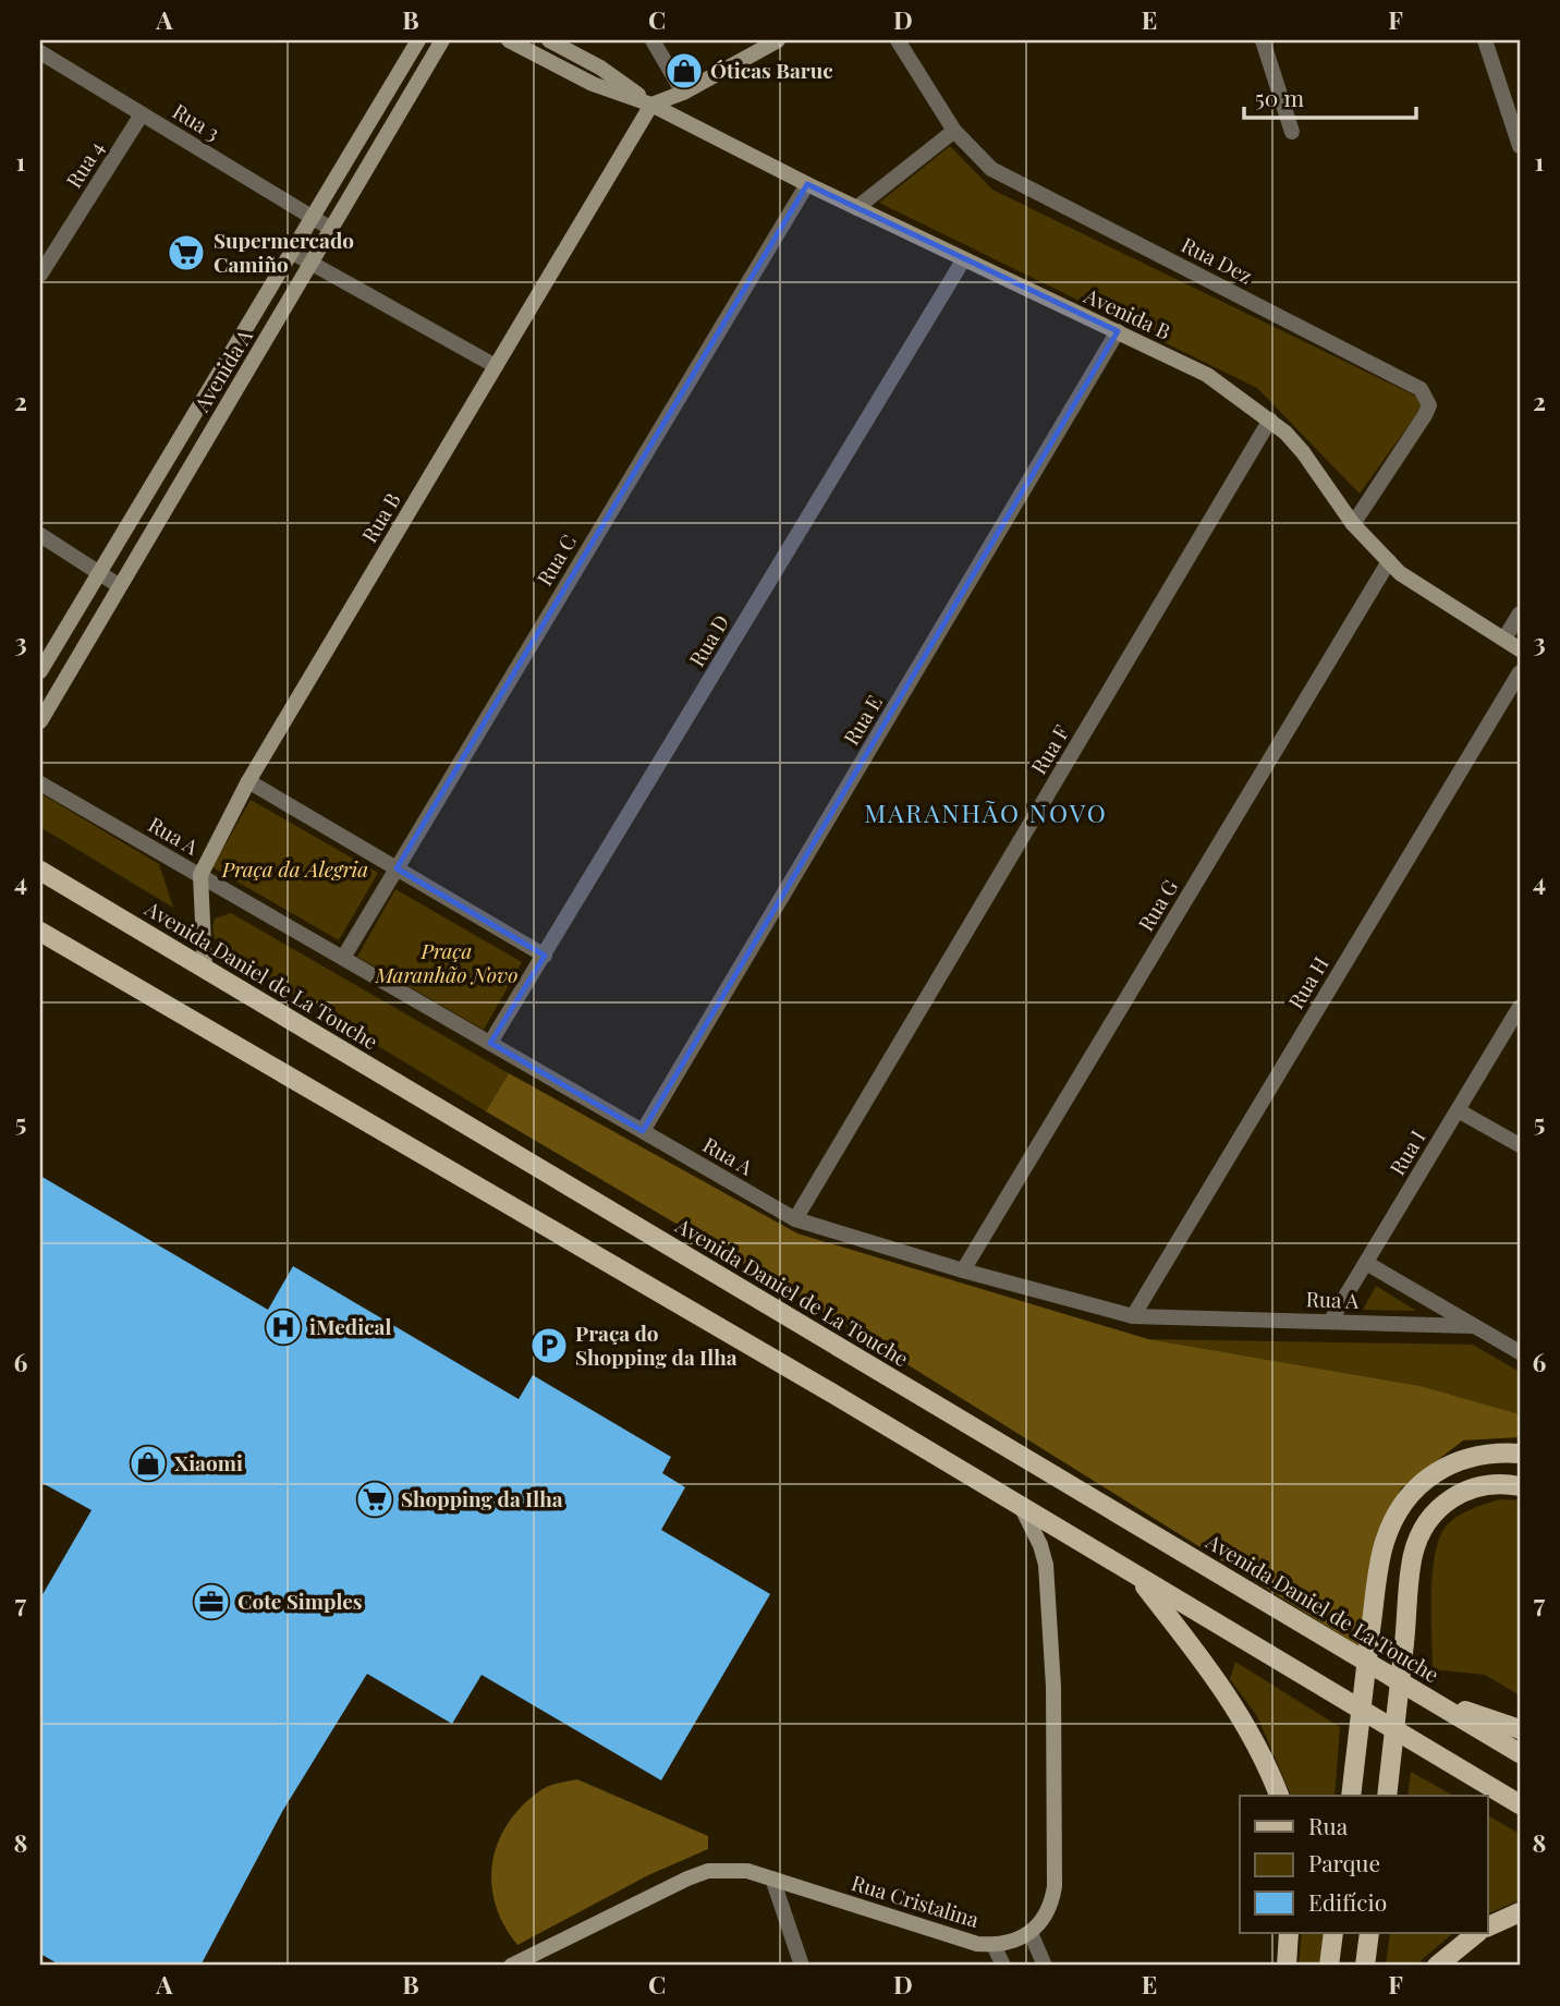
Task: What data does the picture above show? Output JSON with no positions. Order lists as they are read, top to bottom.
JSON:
{
  "streets": {
    "main road": ["Avenida Daniel de La Touche"],
    "street": [
      "Rua 3",
      "Rua 4",
      "Rua Dez",
      "Avenida B",
      "Avenida A",
      "Rua B",
      "Rua C",
      "Rua D",
      "Rua E",
      "Rua F",
      "Rua A",
      "Rua G",
      "Rua H",
      "Rua I",
      "Rua Cristalina"
    ]
  },
  "crossings": [
    ["Rua 3", "Rua 4"],
    ["Rua 3", "Avenida A"],
    ["Rua Dez", "Avenida B"],
    ["Avenida B", "Rua B"],
    ["Avenida B", "Rua C"],
    ["Avenida B", "Rua D"],
    ["Avenida B", "Rua E"],
    ["Avenida B", "Rua F"],
    ["Avenida B", "Rua G"],
    ["Rua B", "Rua A"],
    ["Rua C", "Rua A"],
    ["Rua D", "Rua A"],
    ["Rua E", "Rua A"],
    ["Rua F", "Rua A"],
    ["Rua A", "Rua G"],
    ["Rua A", "Rua H"],
    ["Rua A", "Rua I"]
  ],
  "districts": ["MARANHÃO NOVO"],
  "parks": ["Praça da Alegria", "Praça Maranhão Novo"],
  "places": {
    "shop": ["Óticas Baruc", "Xiaomi"],
    "supermarket": ["Supermercado Camiño", "Shopping da Ilha"],
    "hospital": ["iMedical"],
    "parking": ["Praça do Shopping da Ilha"],
    "office": ["Cote Simples"]
  },
  "legend": ["Rua", "Parque", "Edifício"],
  "scale_bar": "50 m",
  "grid": {
    "columns": [
      "A",
      "B",
      "C",
      "D",
      "E",
      "F"
    ],
    "rows": [
      "1",
      "2",
      "3",
      "4",
      "5",
      "6",
      "7",
      "8"
    ]
  }
}
